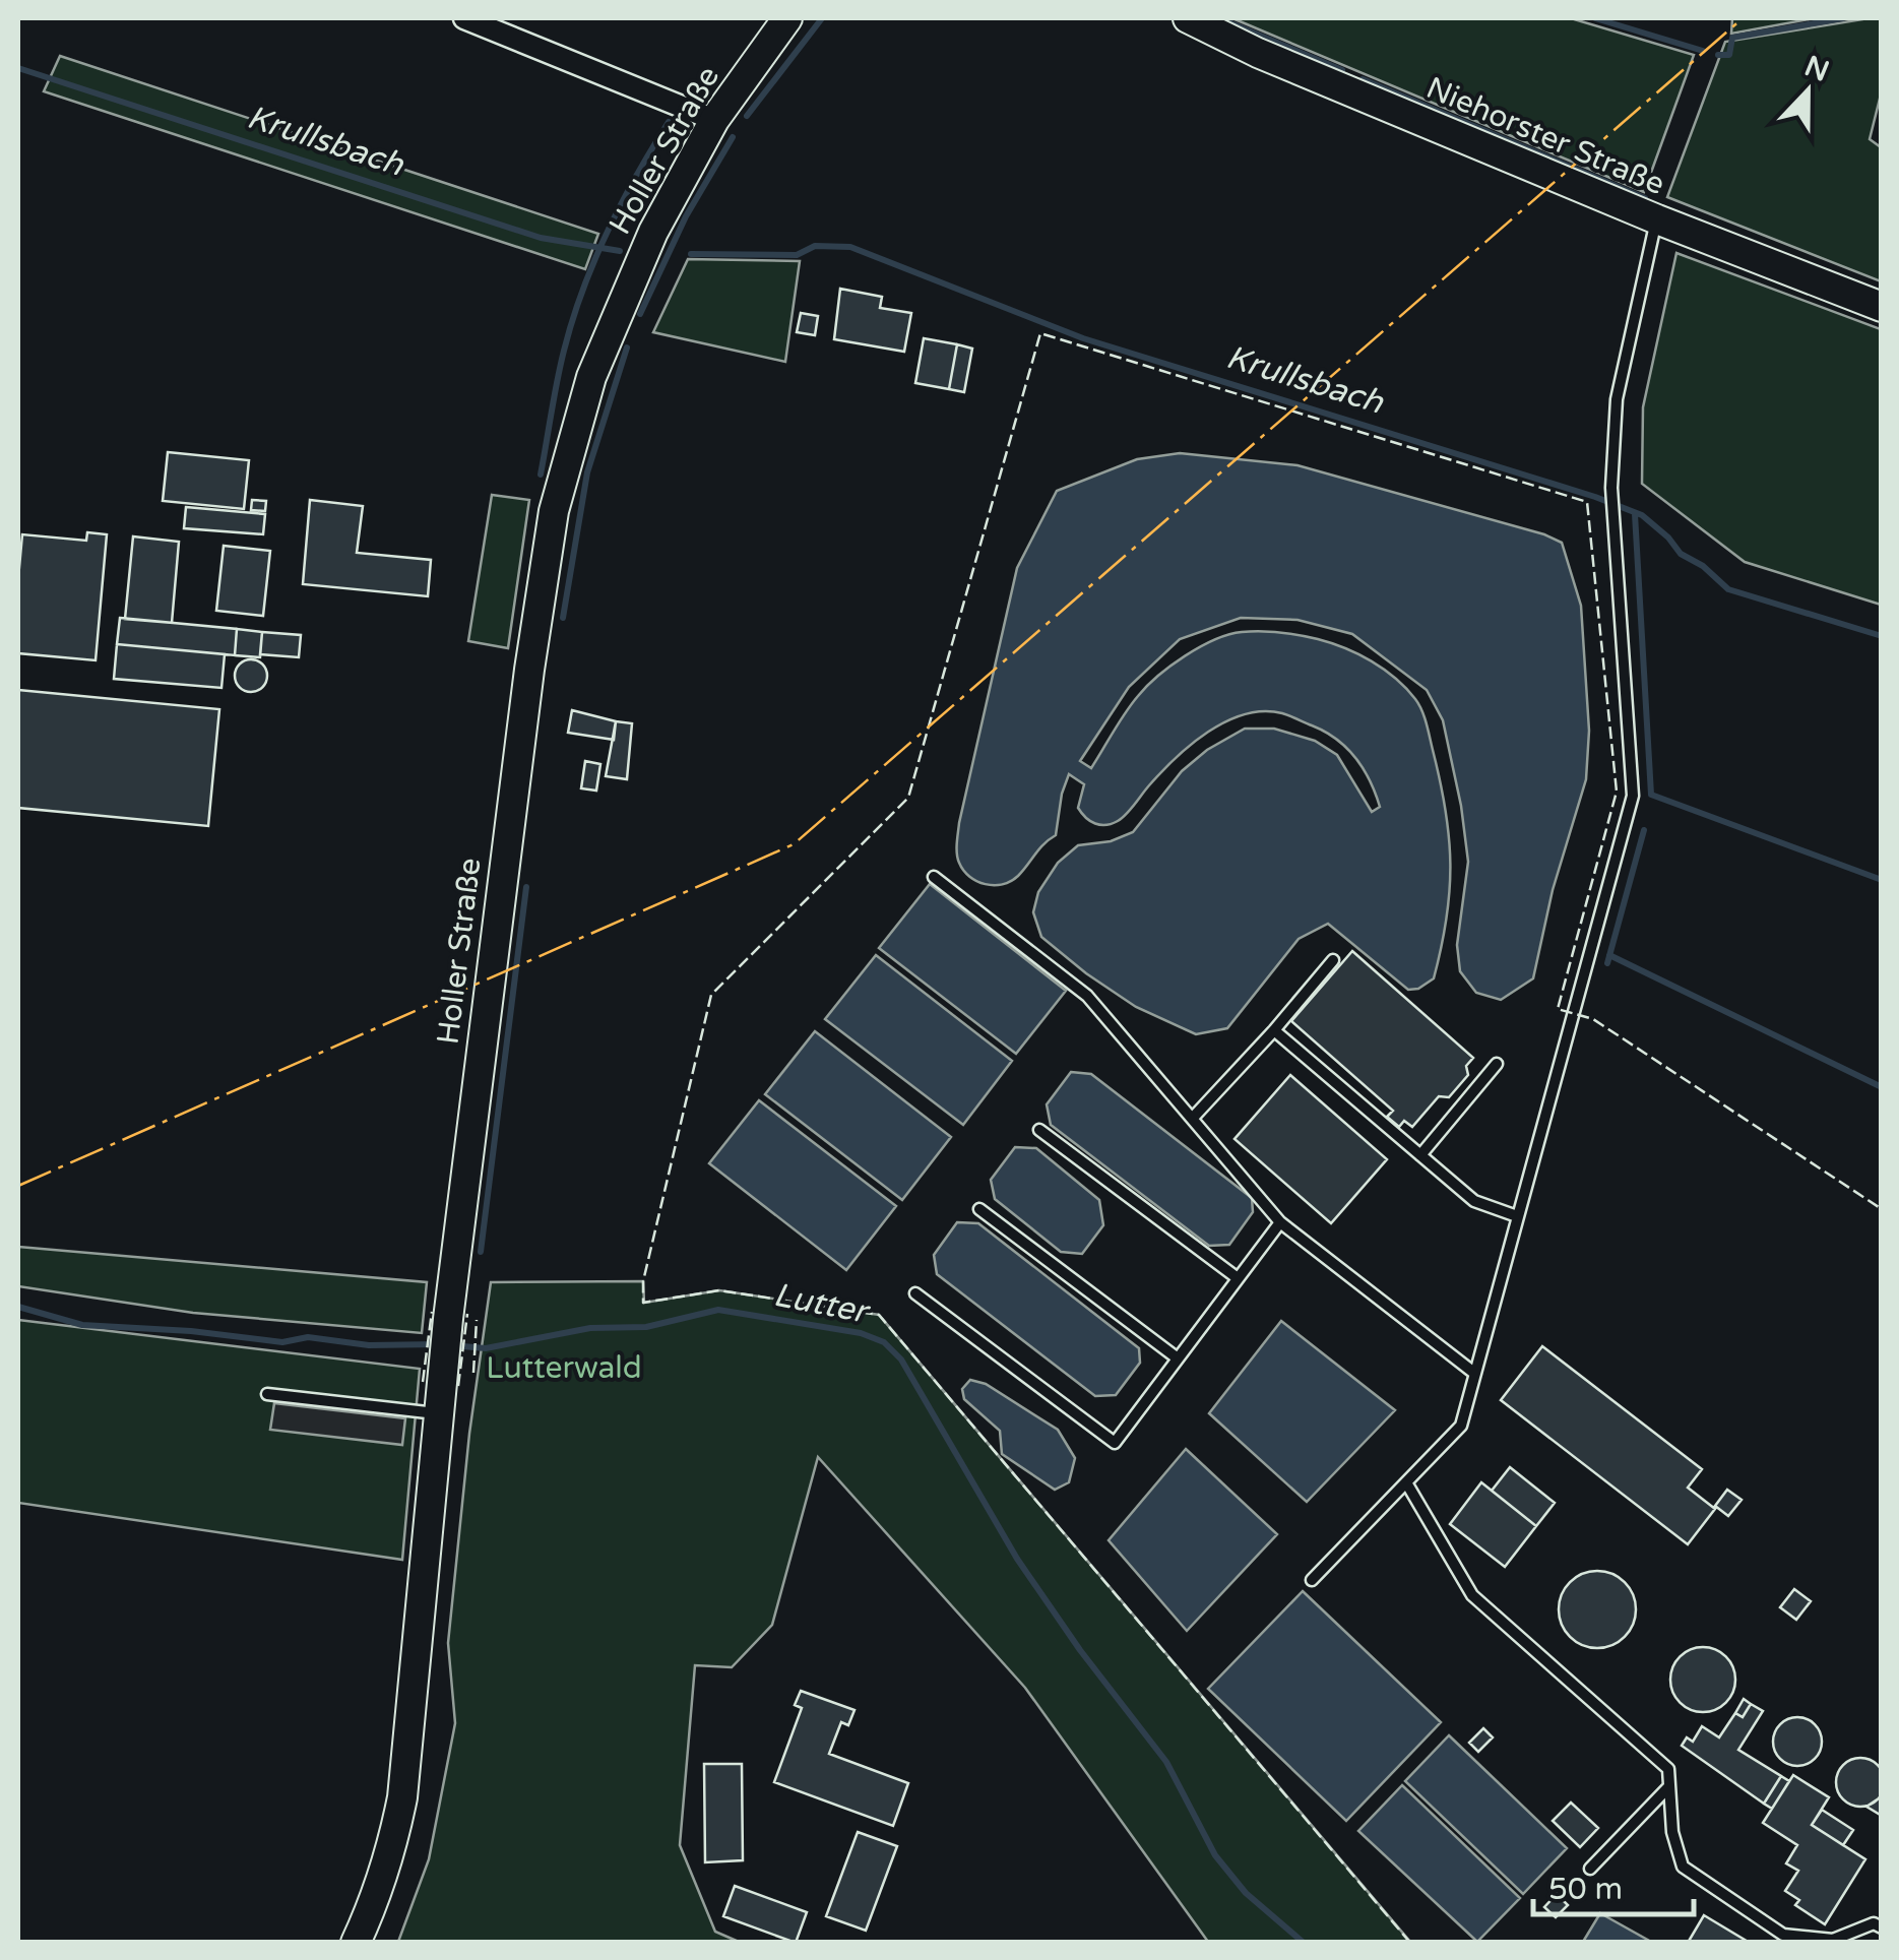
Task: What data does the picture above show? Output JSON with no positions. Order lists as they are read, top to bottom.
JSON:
{
  "streets": {
    "street": ["Niehorster Straße", "Holler Straße"]
  },
  "water": ["Krullsbach", "Lutter"],
  "parks": ["Lutterwald"],
  "scale_bar": "50 m",
  "north": "top"
}
